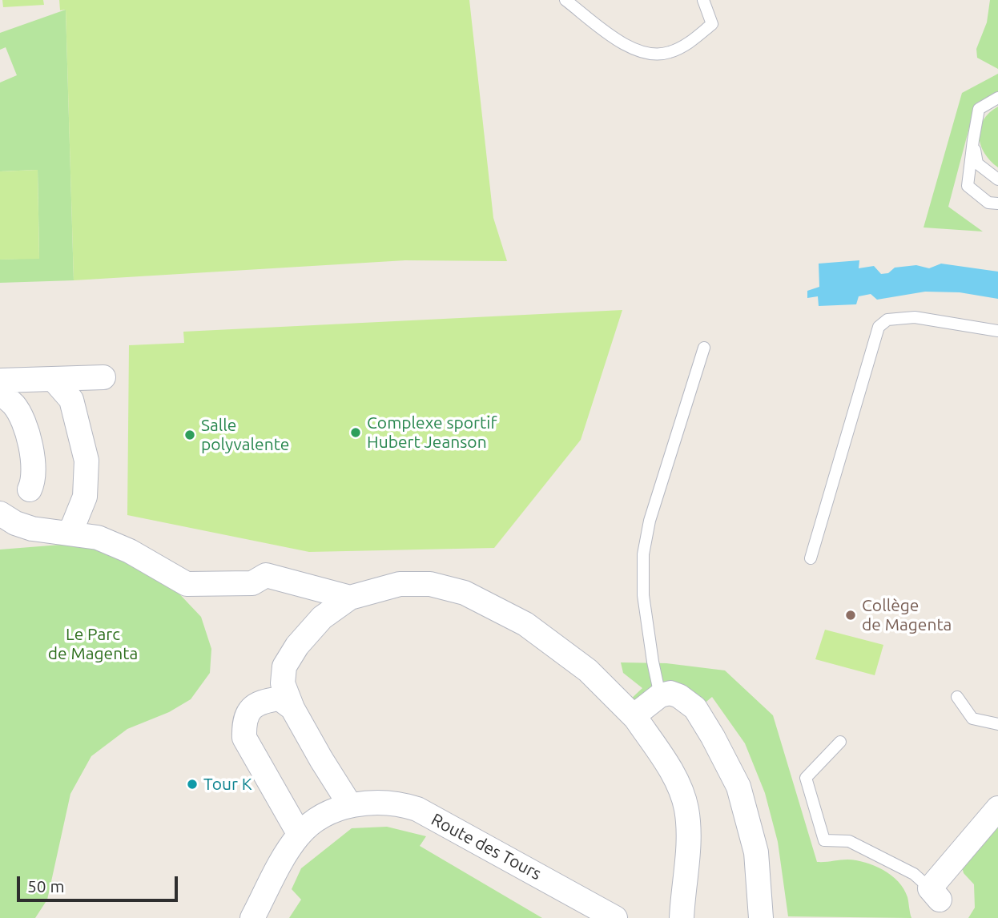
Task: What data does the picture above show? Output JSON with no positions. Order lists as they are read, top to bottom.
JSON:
{
  "streets": {
    "street": ["Route des Tours"]
  },
  "parks": ["Le Parc de Magenta"],
  "places": [
    "Complexe sportif Hubert Jeanson",
    "Salle polyvalente",
    "Collège de Magenta",
    "Tour K"
  ],
  "scale_bar": "50 m"
}
